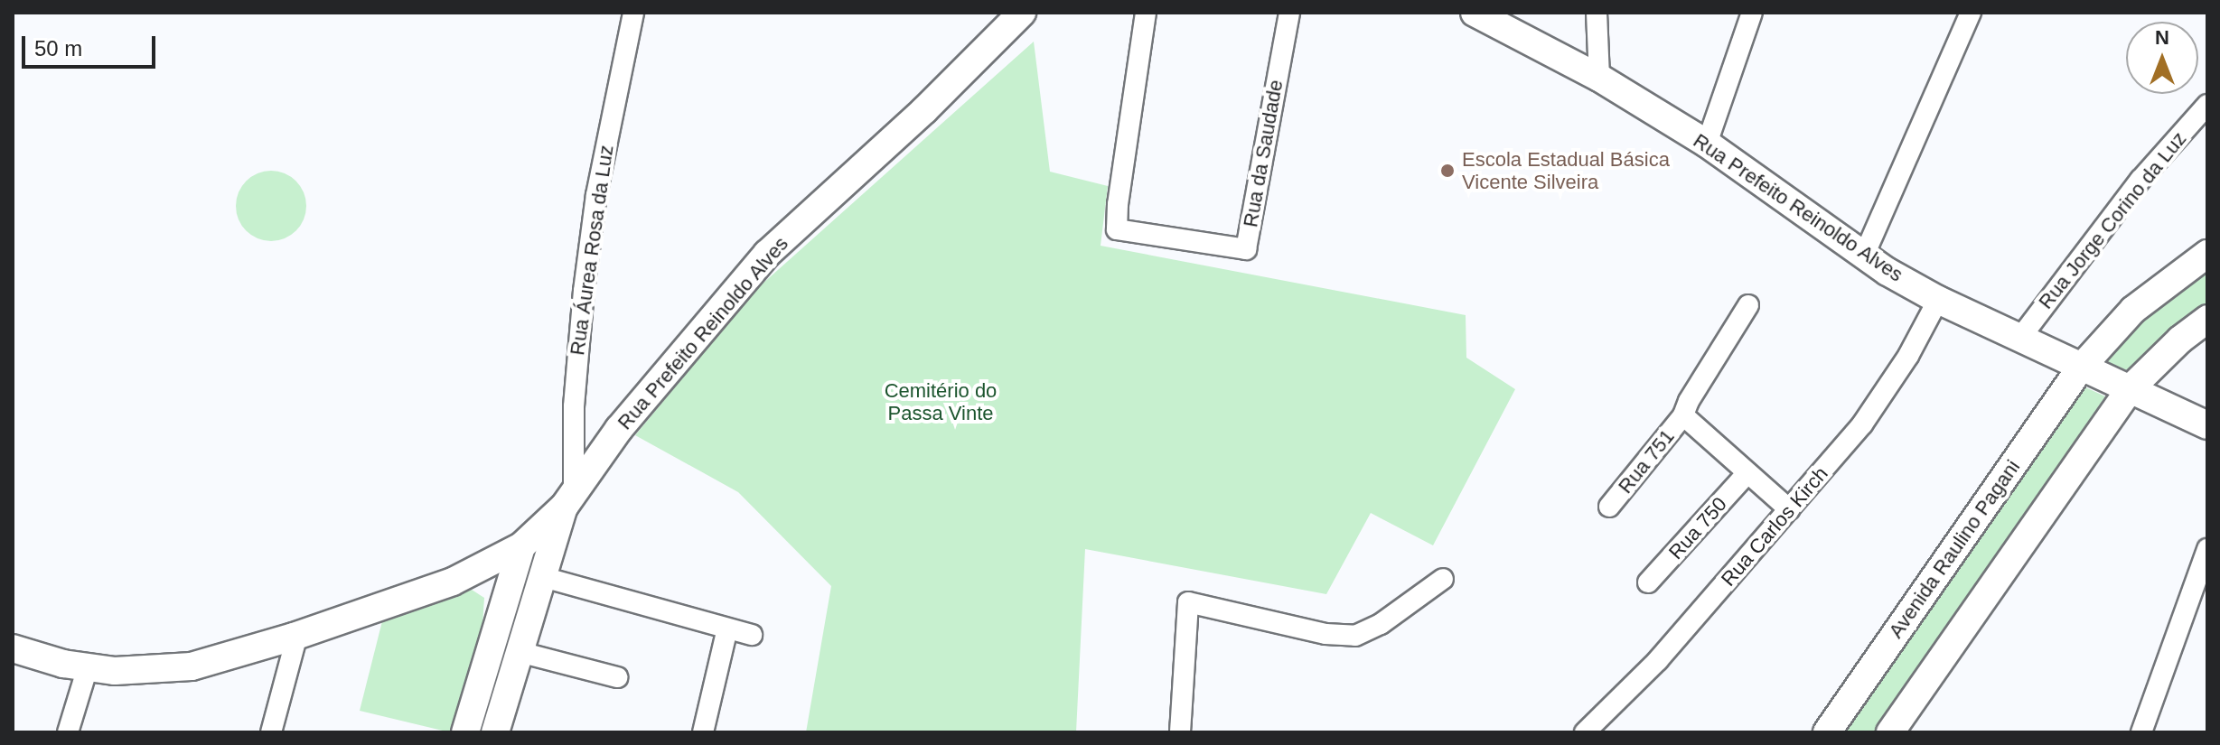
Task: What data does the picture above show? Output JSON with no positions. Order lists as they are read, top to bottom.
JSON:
{
  "streets": {
    "main road": ["Rua Prefeito Reinoldo Alves", "Avenida Raulino Pagani"],
    "street": [
      "Rua da Saudade",
      "Rua Jorge Corino da Luz",
      "Rua Áurea Rosa da Luz",
      "Rua 751",
      "Rua Carlos Kirch",
      "Rua 750"
    ]
  },
  "crossings": [
    ["Rua Prefeito Reinoldo Alves", "Rua Jorge Corino da Luz"],
    ["Rua Prefeito Reinoldo Alves", "Rua Áurea Rosa da Luz"],
    ["Rua Prefeito Reinoldo Alves", "Rua Carlos Kirch"],
    ["Rua Prefeito Reinoldo Alves", "Avenida Raulino Pagani"]
  ],
  "parks": ["Cemitério do Passa Vinte"],
  "places": ["Escola Estadual Básica Vicente Silveira"],
  "scale_bar": "50 m",
  "north": "top"
}
